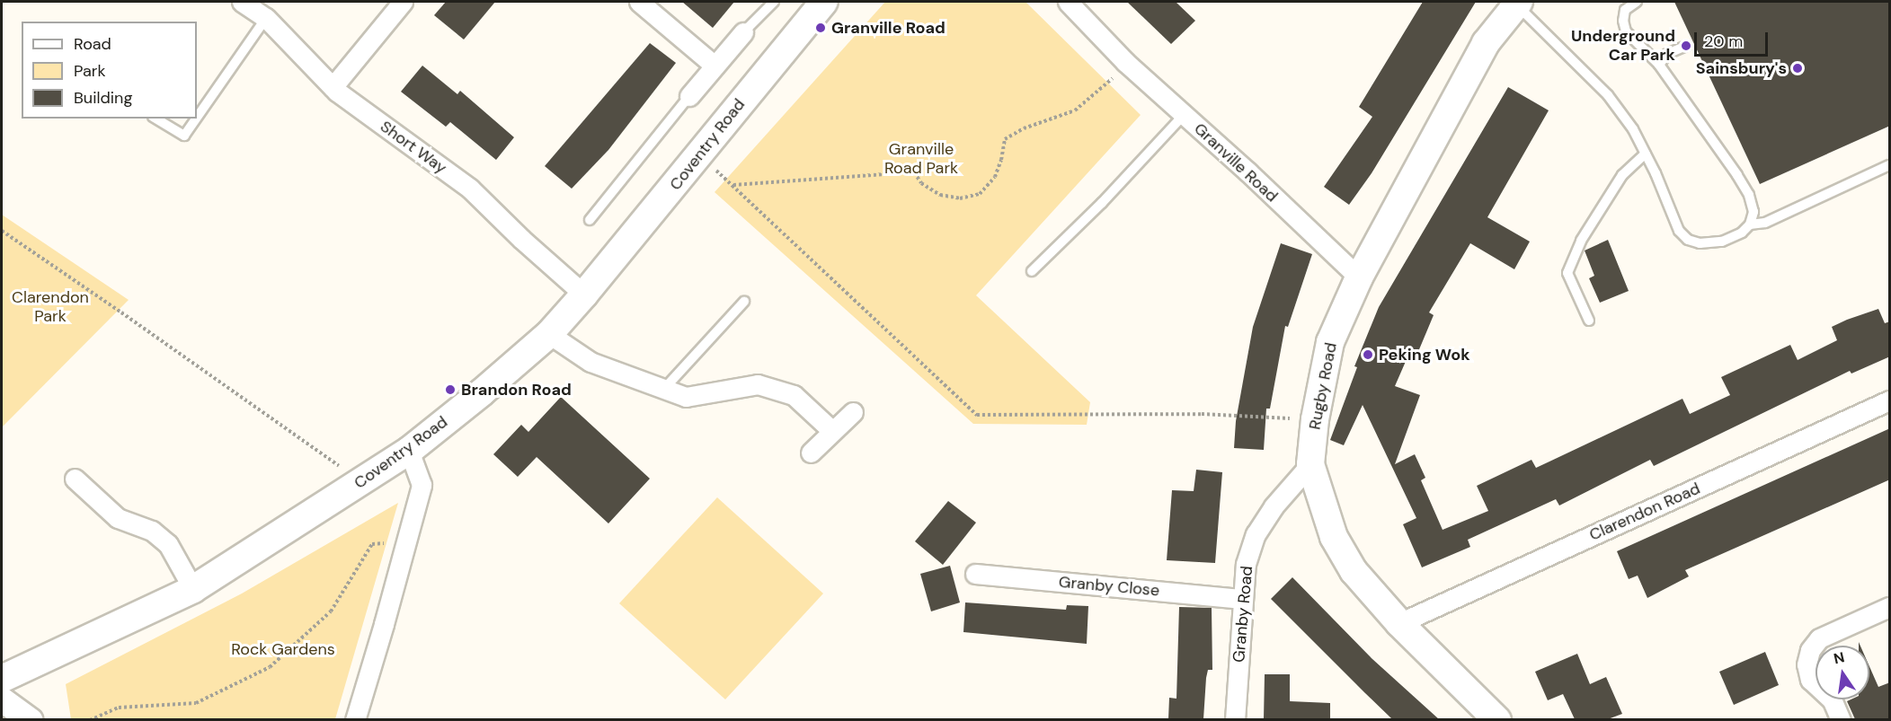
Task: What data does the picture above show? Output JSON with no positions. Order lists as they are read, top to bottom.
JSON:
{
  "streets": {
    "main road": ["Coventry Road", "Rugby Road"],
    "street": [
      "Short Way",
      "Granville Road",
      "Clarendon Road",
      "Granby Close",
      "Granby Road"
    ]
  },
  "crossings": [
    ["Coventry Road", "Short Way"],
    ["Granville Road", "Rugby Road"],
    ["Rugby Road", "Clarendon Road"],
    ["Rugby Road", "Granby Road"],
    ["Granby Close", "Granby Road"]
  ],
  "parks": ["Granville Road Park", "Clarendon Park", "Rock Gardens"],
  "places": [
    "Granville Road",
    "Underground Car Park",
    "Sainsbury's",
    "Peking Wok",
    "Brandon Road"
  ],
  "legend": ["Road", "Park", "Building"],
  "scale_bar": "20 m",
  "north": "top"
}
